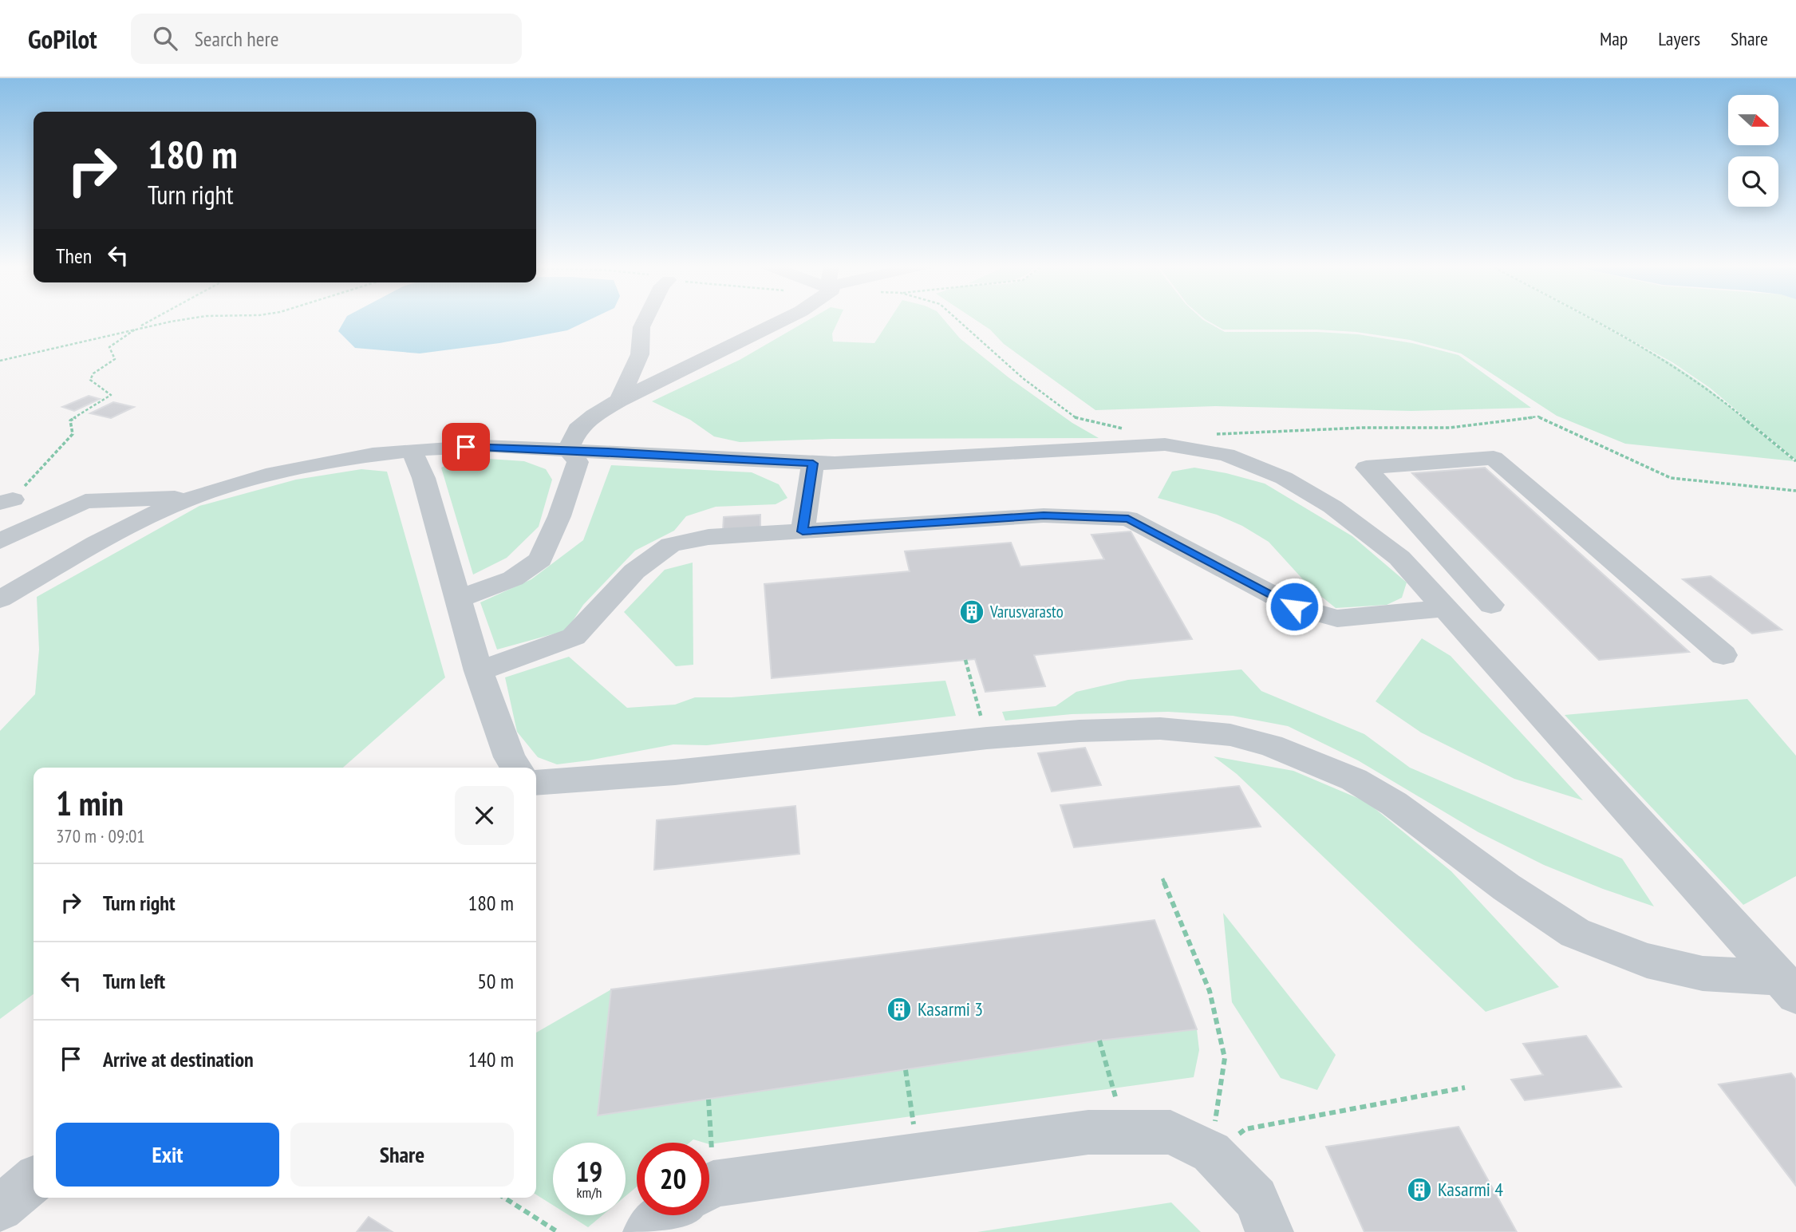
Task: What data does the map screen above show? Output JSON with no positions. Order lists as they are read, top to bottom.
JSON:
{
  "places": {
    "building": ["Varusvarasto", "Kasarmi 3", "Kasarmi 4"]
  },
  "north": "right",
  "page": {
    "header": "GoPilot",
    "search": "Search here",
    "nav": ["Map", "Layers", "Share"],
    "turn": ["180 m", "Turn right"],
    "then": "Then",
    "heading": ["1 min", "370 m · 09:01"],
    "list": [
      {
        "name": "Turn right",
        "value": "180 m"
      },
      {
        "name": "Turn left",
        "value": "50 m"
      },
      {
        "name": "Arrive at destination",
        "value": "140 m"
      }
    ],
    "buttons": ["Exit", "Share"],
    "speed": "19 km/h",
    "limit": "20"
  }
}
